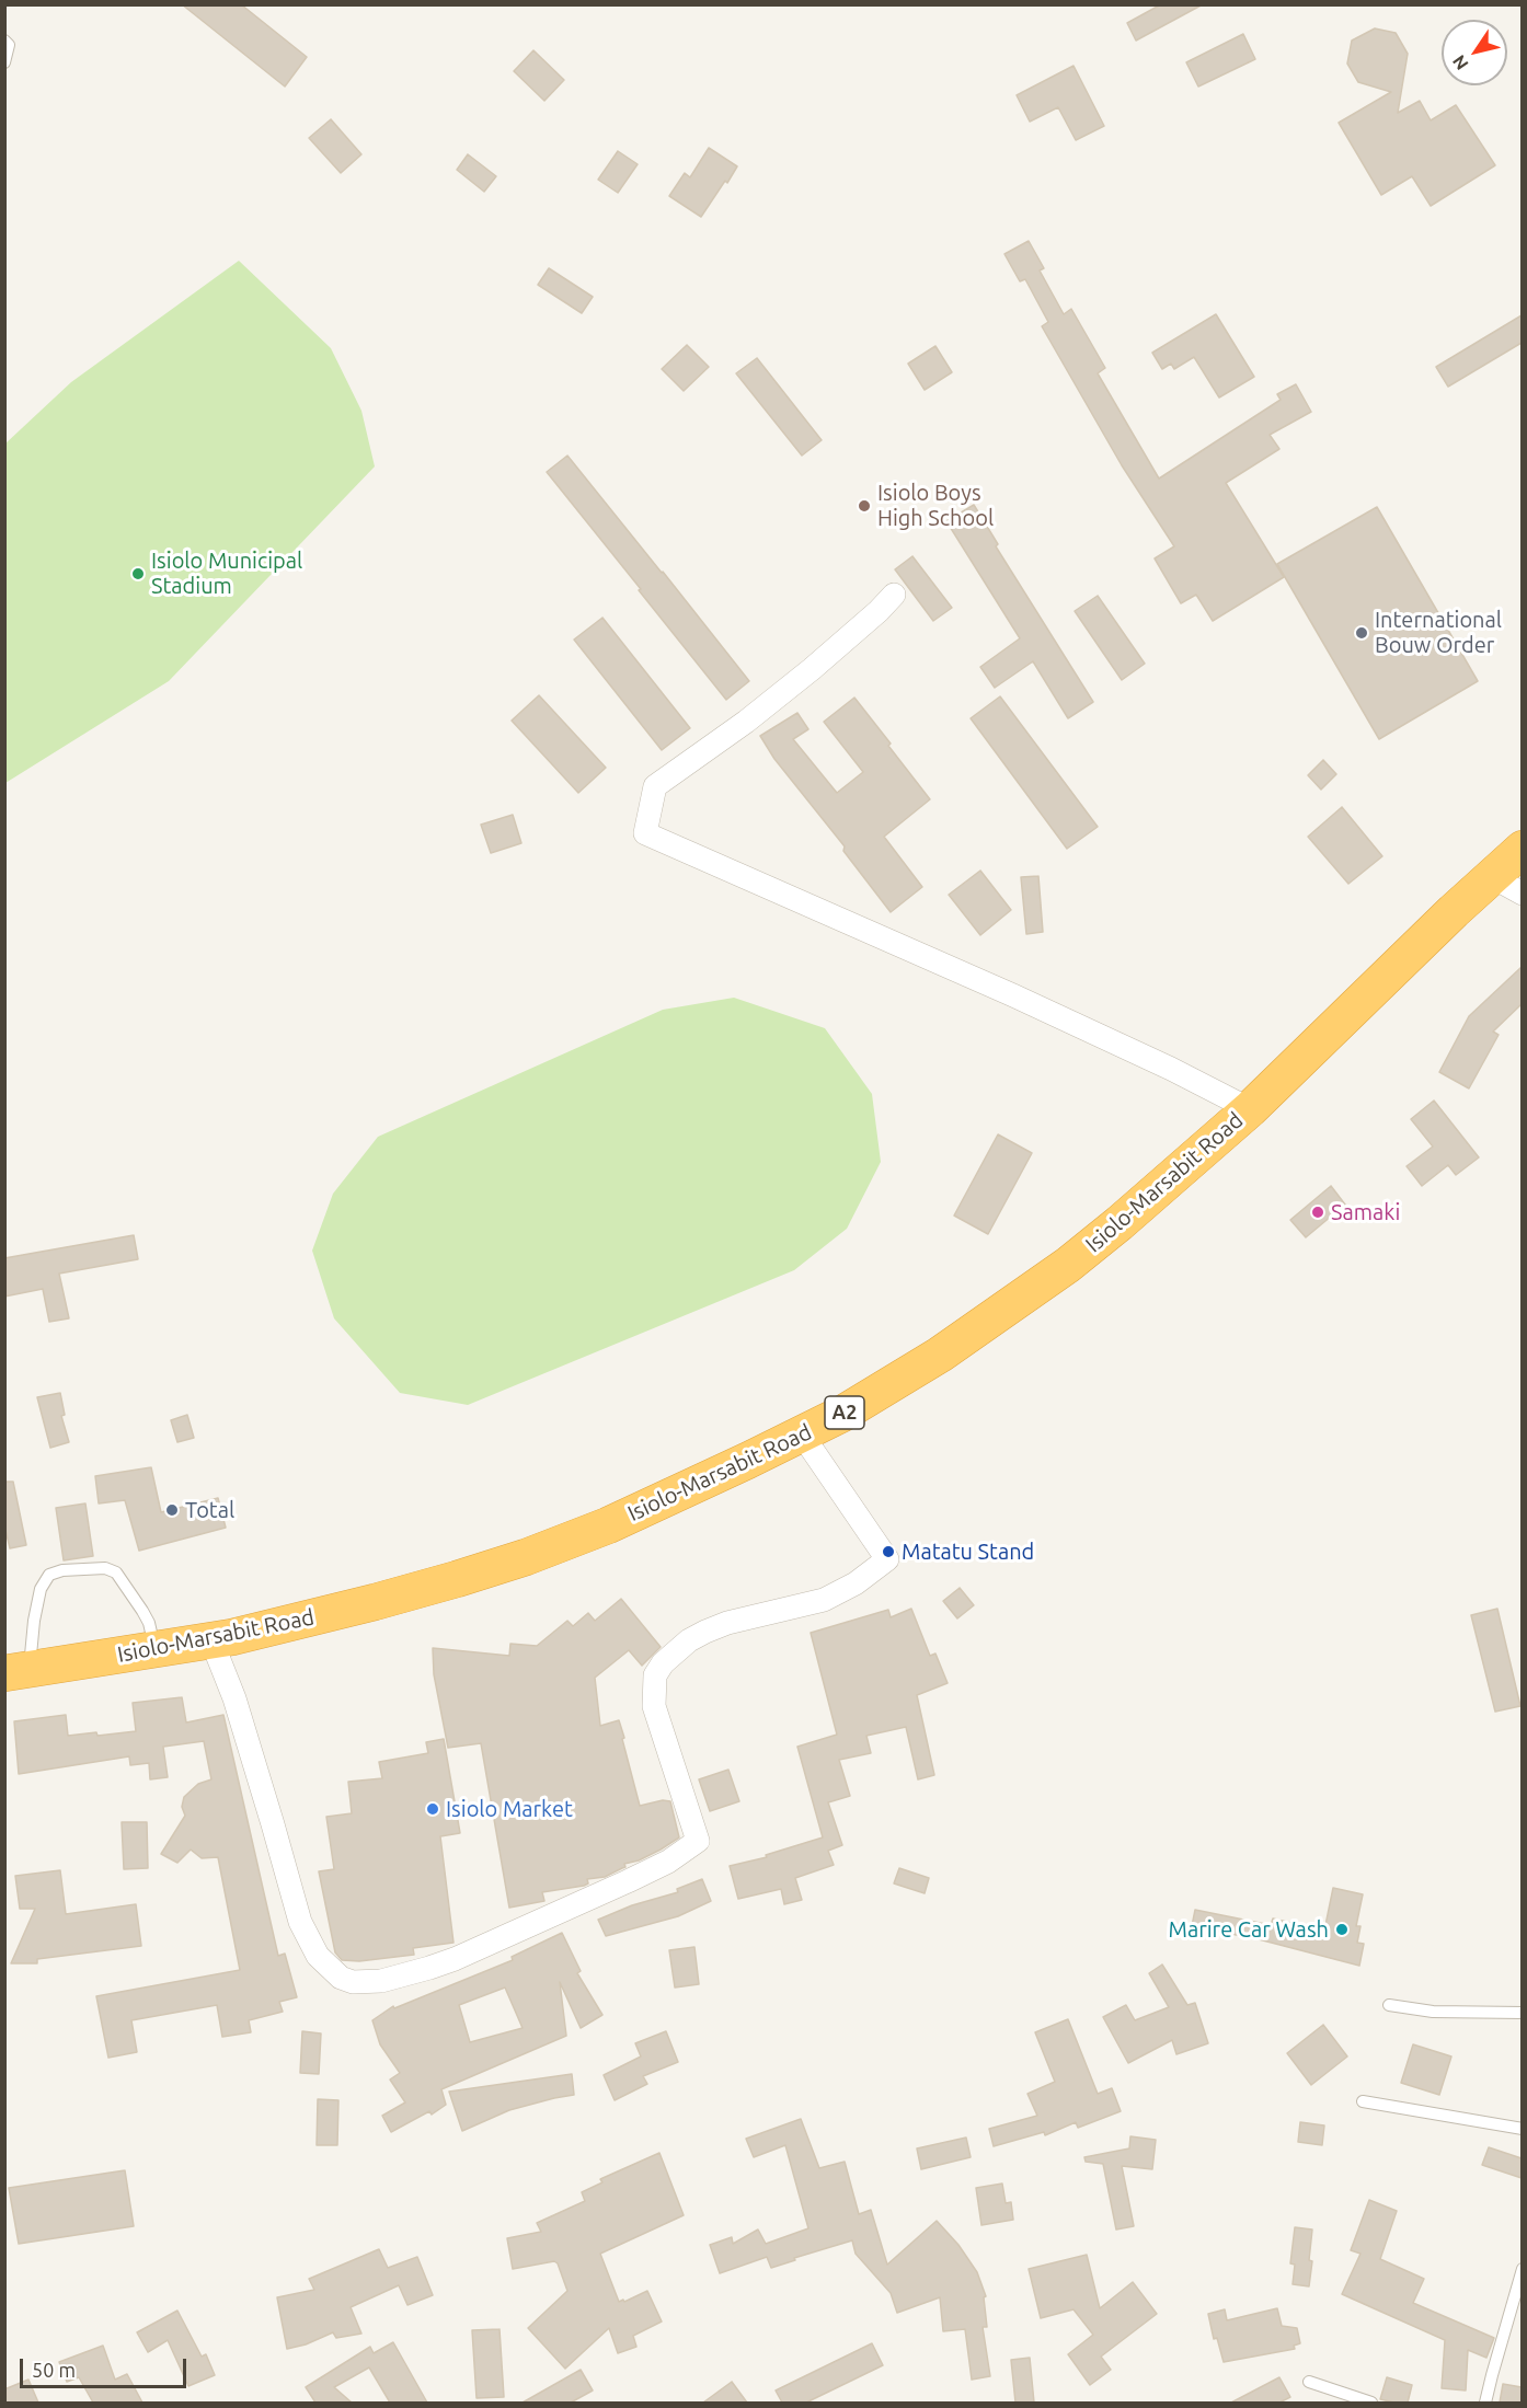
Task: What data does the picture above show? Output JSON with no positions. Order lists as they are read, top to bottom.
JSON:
{
  "streets": {
    "highway": ["Isiolo-Marsabit Road", "A2"]
  },
  "places": [
    "Isiolo Boys High School",
    "Isiolo Municipal Stadium",
    "International Bouw Order",
    "Samaki",
    "Total",
    "Matatu Stand",
    "Isiolo Market",
    "Marire Car Wash"
  ],
  "scale_bar": "50 m",
  "north": "bottom left"
}
